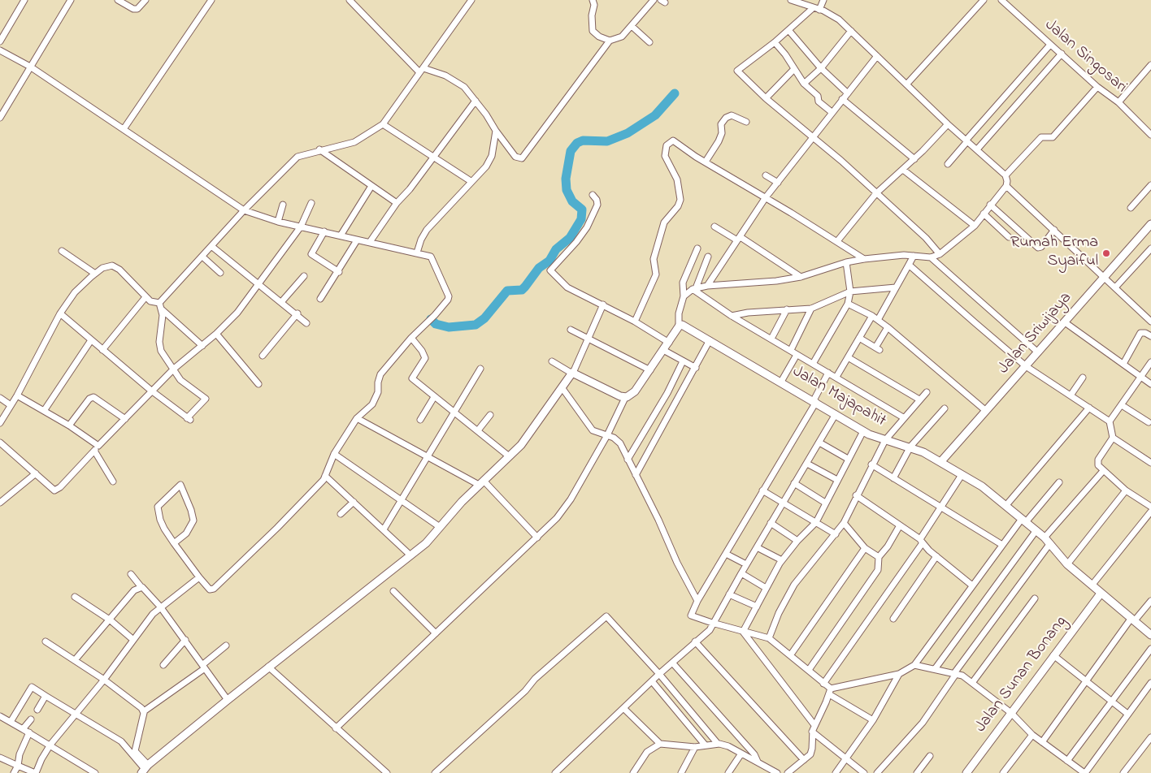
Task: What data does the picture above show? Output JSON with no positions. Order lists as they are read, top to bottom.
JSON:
{
  "streets": {
    "street": [
      "Jalan Singosari",
      "Jalan Sriwijaya",
      "Jalan Majapahit",
      "Jalan Sunan Bonang"
    ]
  },
  "crossings": [
    ["Jalan Sriwijaya", "Jalan Majapahit"],
    ["Jalan Majapahit", "Jalan Sunan Bonang"]
  ],
  "places": ["Rumah Erma Syaiful"]
}
